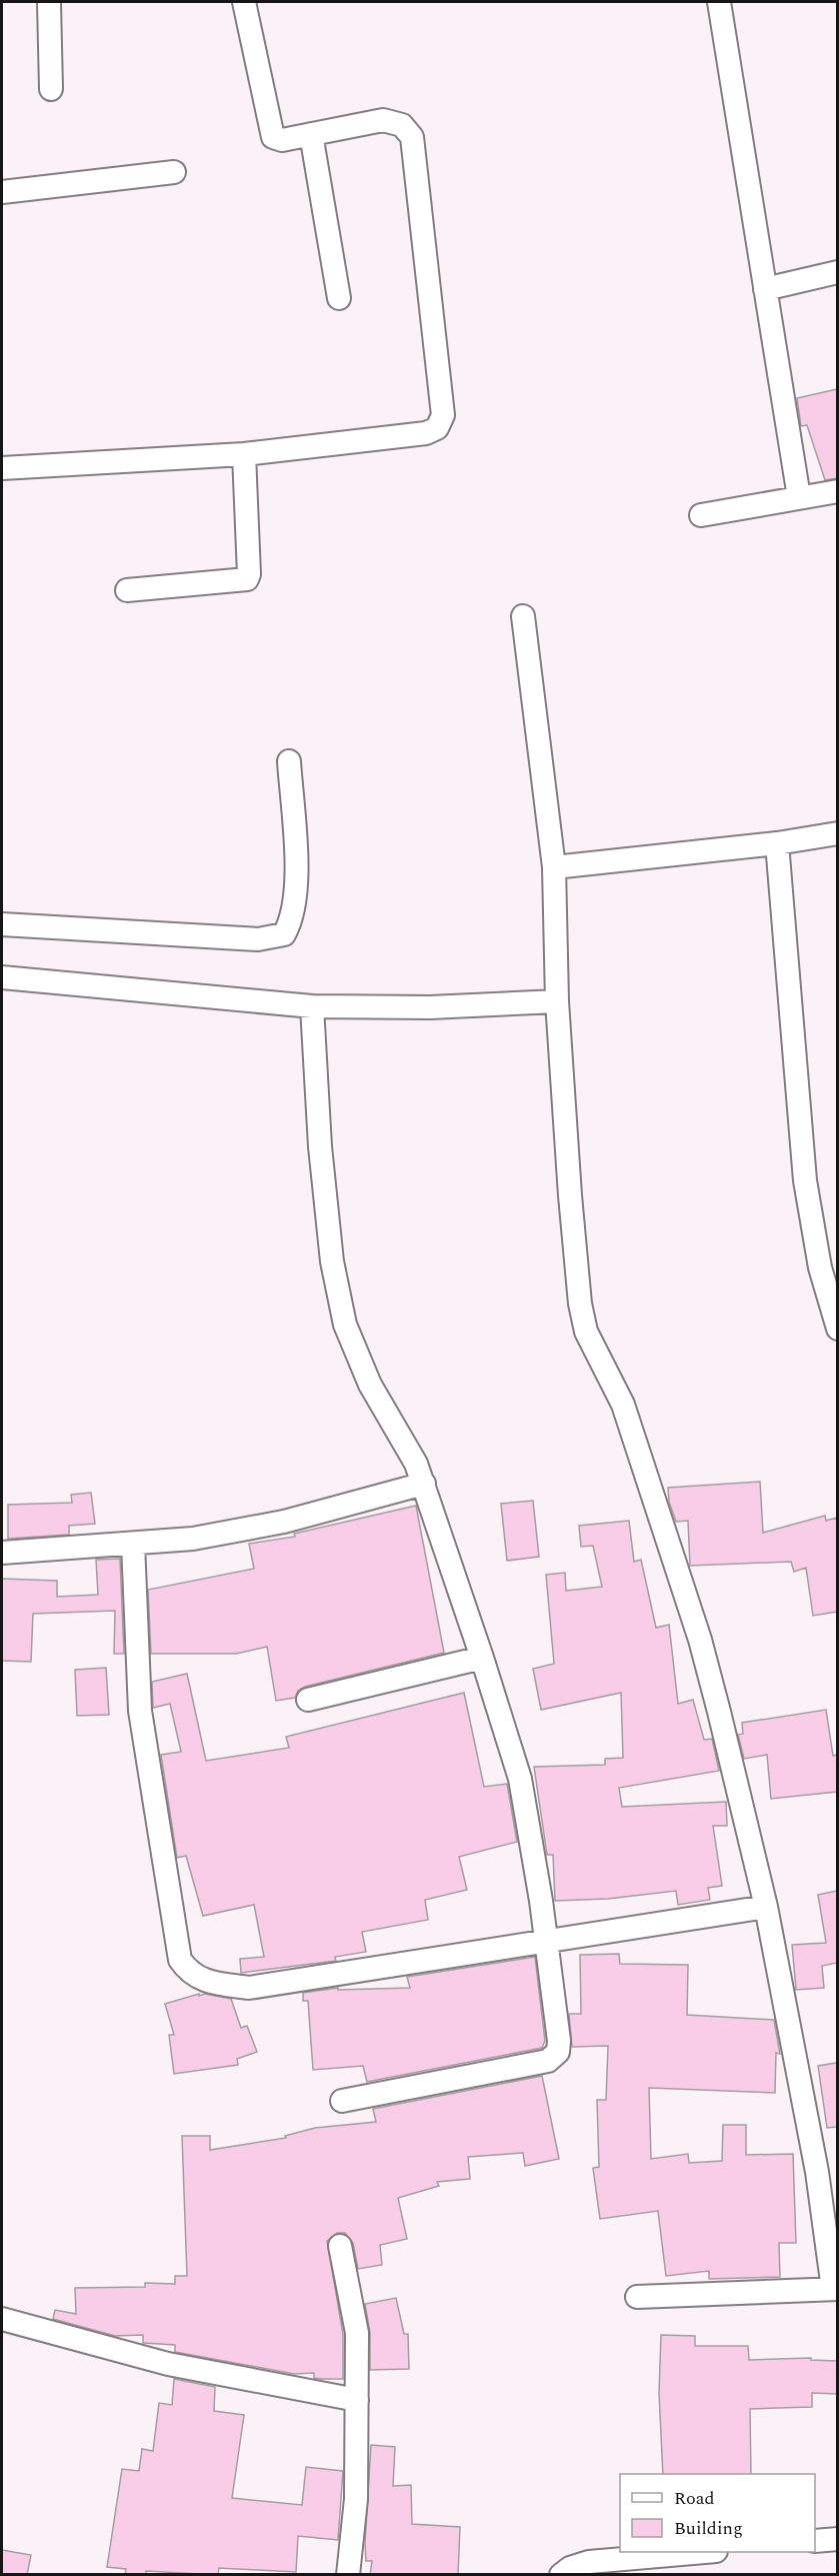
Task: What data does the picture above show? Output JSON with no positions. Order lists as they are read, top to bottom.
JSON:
{
  "legend": ["Road", "Building"]
}
